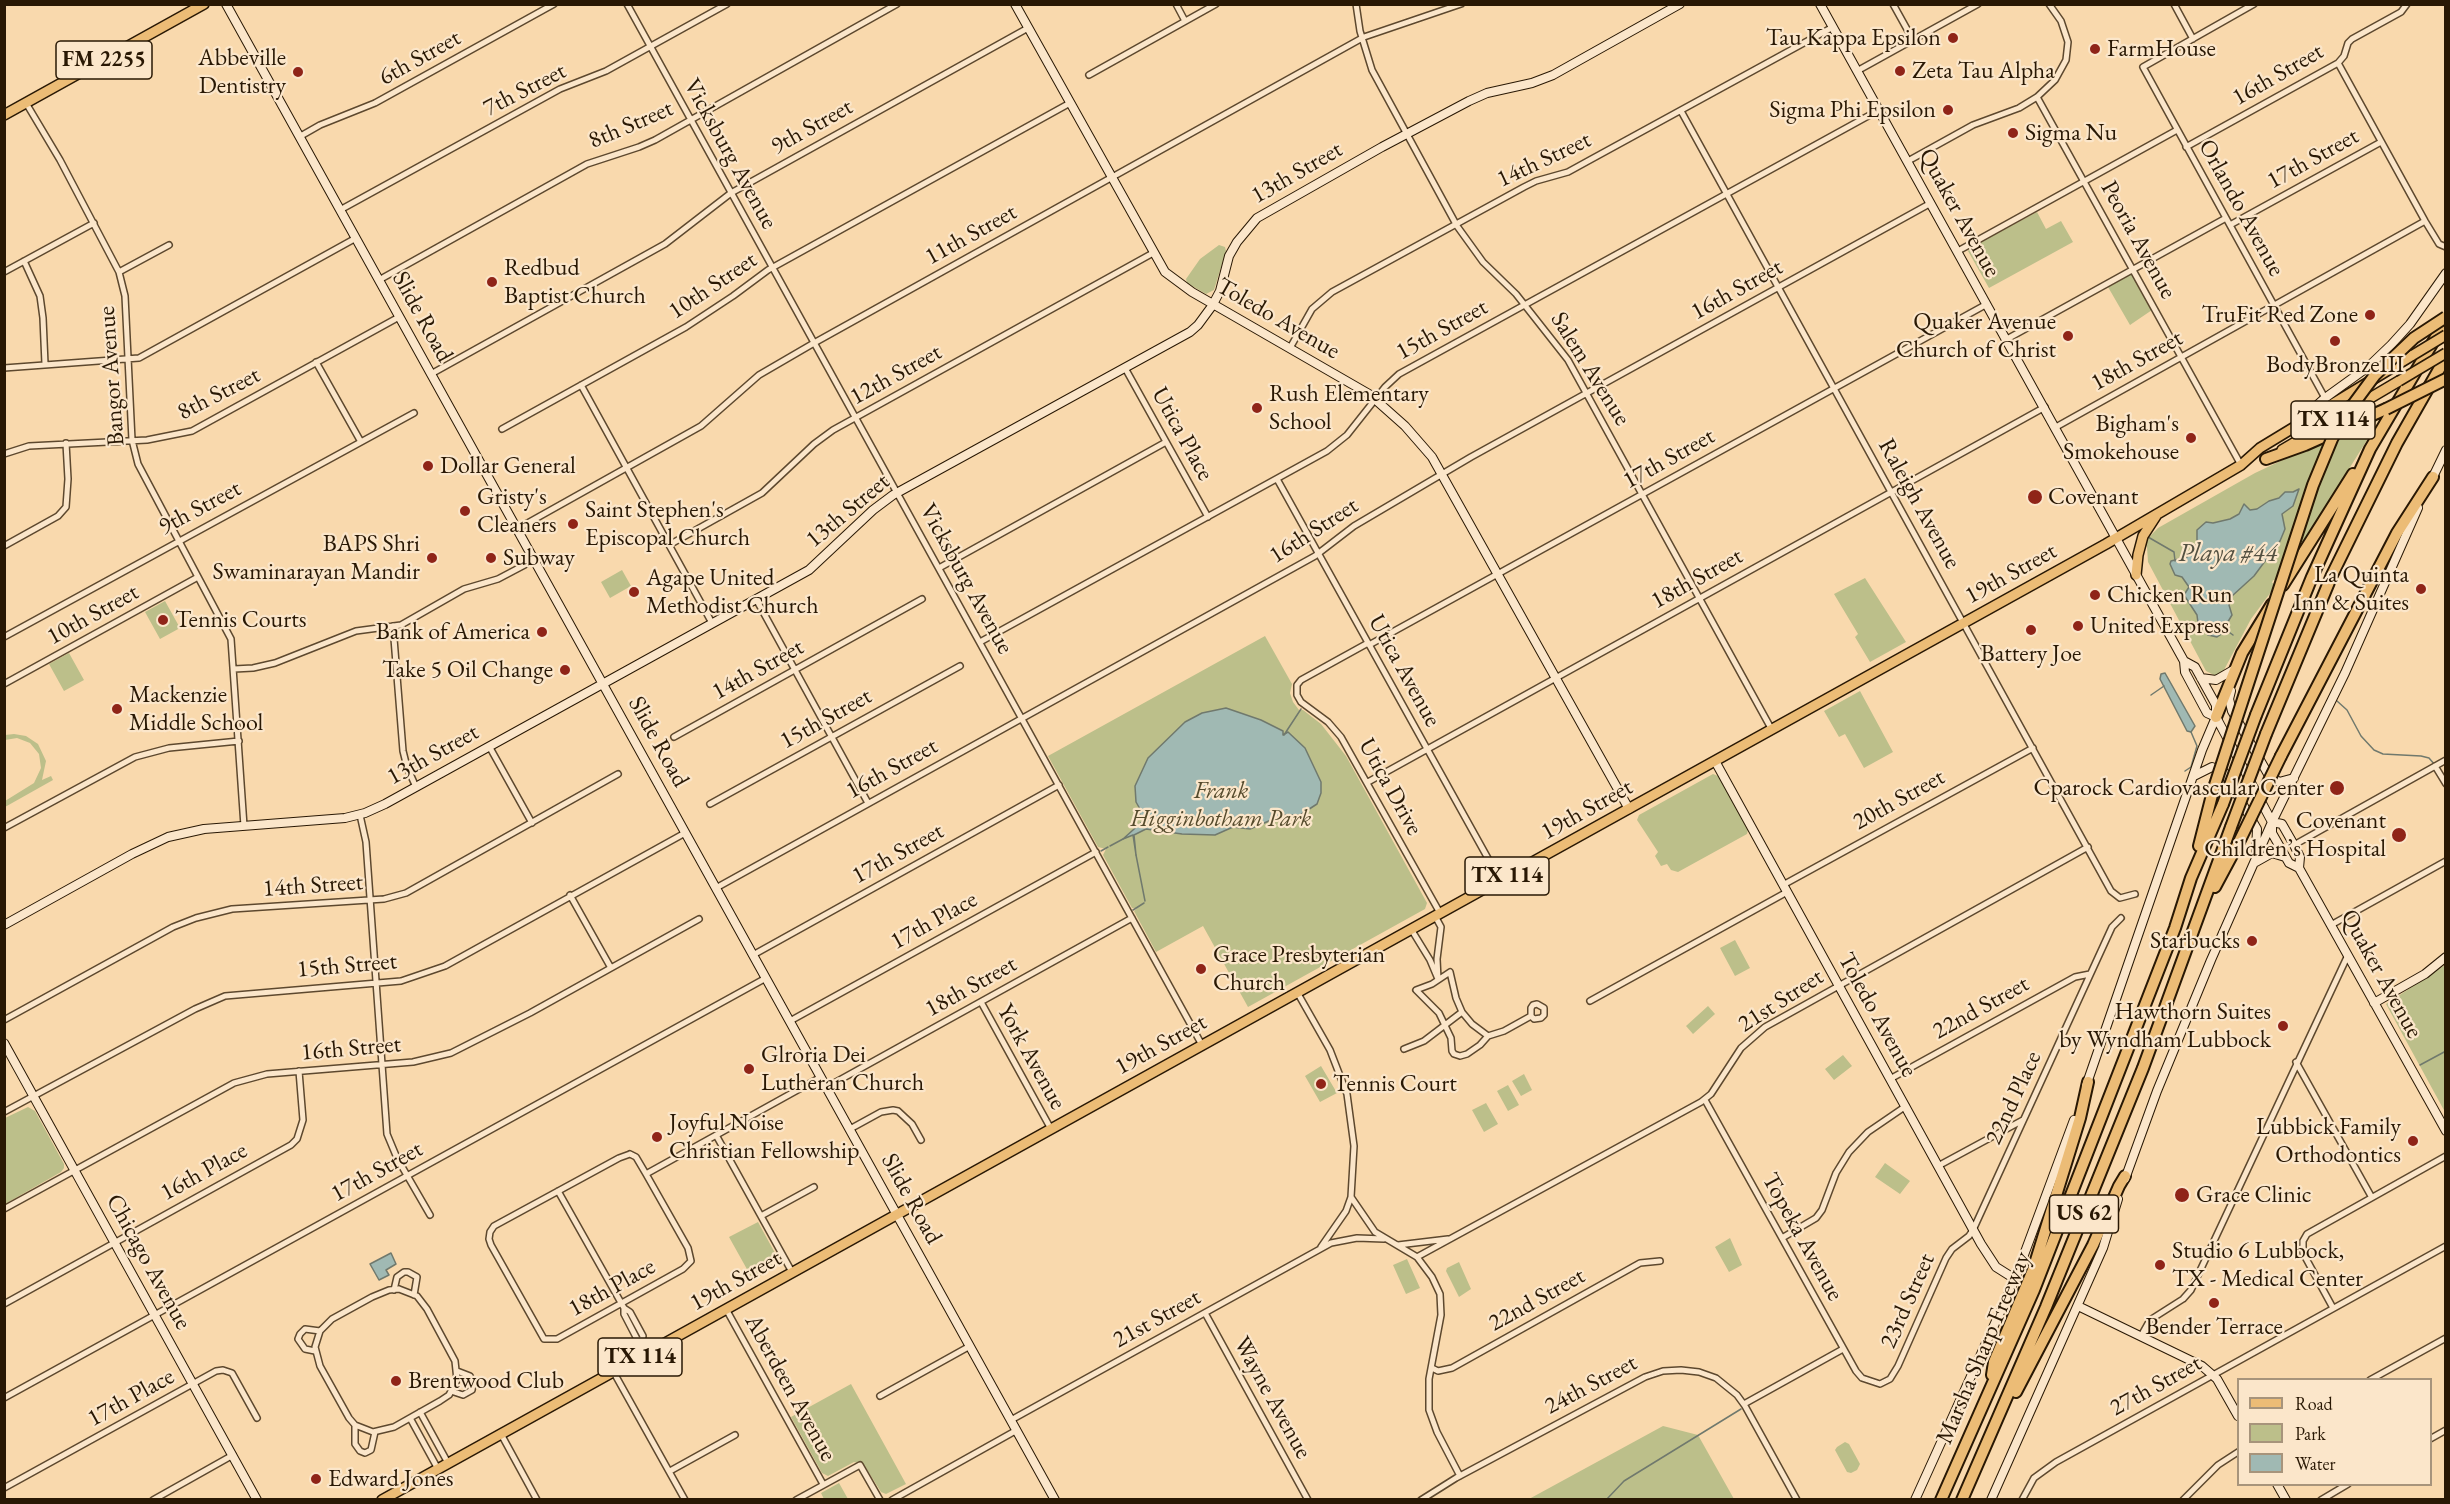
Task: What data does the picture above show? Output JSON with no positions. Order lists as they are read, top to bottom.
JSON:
{
  "streets": {
    "highway": ["US 62", "Marsha Sharp Freeway"],
    "main road": [
      "FM 2255",
      "13th Street",
      "Quaker Avenue",
      "Slide Road",
      "Toledo Avenue",
      "TX 114",
      "19th Street",
      "Chicago Avenue"
    ],
    "street": [
      "6th Street",
      "16th Street",
      "7th Street",
      "8th Street",
      "9th Street",
      "Vicksburg Avenue",
      "17th Street",
      "14th Street",
      "Orlando Avenue",
      "11th Street",
      "Peoria Avenue",
      "10th Street",
      "15th Street",
      "18th Street",
      "Salem Avenue",
      "12th Street",
      "Bangor Avenue",
      "Utica Place",
      "Raleigh Avenue",
      "Utica Avenue",
      "Utica Drive",
      "20th Street",
      "17th Place",
      "21st Street",
      "22nd Street",
      "York Avenue",
      "22nd Place",
      "16th Place",
      "Topeka Avenue",
      "18th Place",
      "23rd Street",
      "24th Street",
      "27th Street",
      "Aberdeen Avenue",
      "Wayne Avenue"
    ]
  },
  "crossings": [
    ["6th Street", "Slide Road"],
    ["FM 2255", "Bangor Avenue"],
    ["16th Street", "Vicksburg Avenue"],
    ["16th Street", "Orlando Avenue"],
    ["16th Street", "Quaker Avenue"],
    ["16th Street", "Slide Road"],
    ["16th Street", "Toledo Avenue"],
    ["16th Street", "Salem Avenue"],
    ["16th Street", "Raleigh Avenue"],
    ["16th Street", "Utica Avenue"],
    ["16th Street", "16th Place"],
    ["16th Street", "Chicago Avenue"],
    ["7th Street", "Vicksburg Avenue"],
    ["7th Street", "Slide Road"],
    ["8th Street", "Vicksburg Avenue"],
    ["8th Street", "Slide Road"],
    ["8th Street", "Bangor Avenue"],
    ["9th Street", "Vicksburg Avenue"],
    ["9th Street", "Slide Road"],
    ["9th Street", "Toledo Avenue"],
    ["9th Street", "Bangor Avenue"],
    ["Vicksburg Avenue", "17th Street"],
    ["Vicksburg Avenue", "13th Street"],
    ["Vicksburg Avenue", "11th Street"],
    ["Vicksburg Avenue", "10th Street"],
    ["Vicksburg Avenue", "15th Street"],
    ["Vicksburg Avenue", "18th Street"],
    ["Vicksburg Avenue", "12th Street"],
    ["Vicksburg Avenue", "19th Street"],
    ["Vicksburg Avenue", "17th Place"],
    ["17th Street", "Orlando Avenue"],
    ["17th Street", "Quaker Avenue"],
    ["17th Street", "Slide Road"],
    ["17th Street", "Toledo Avenue"],
    ["17th Street", "Salem Avenue"],
    ["17th Street", "Raleigh Avenue"],
    ["17th Street", "Utica Avenue"],
    ["17th Street", "Utica Drive"],
    ["17th Street", "Chicago Avenue"],
    ["14th Street", "Quaker Avenue"],
    ["14th Street", "Toledo Avenue"],
    ["14th Street", "Salem Avenue"],
    ["14th Street", "Raleigh Avenue"],
    ["13th Street", "Slide Road"],
    ["13th Street", "Toledo Avenue"],
    ["13th Street", "Salem Avenue"],
    ["13th Street", "Bangor Avenue"],
    ["13th Street", "Utica Place"],
    ["Orlando Avenue", "18th Street"],
    ["Quaker Avenue", "15th Street"],
    ["Quaker Avenue", "18th Street"],
    ["Quaker Avenue", "19th Street"],
    ["Quaker Avenue", "Marsha Sharp Freeway"],
    ["11th Street", "Slide Road"],
    ["11th Street", "Toledo Avenue"],
    ["11th Street", "Salem Avenue"],
    ["Peoria Avenue", "18th Street"],
    ["Peoria Avenue", "19th Street"],
    ["10th Street", "Toledo Avenue"],
    ["10th Street", "Bangor Avenue"],
    ["Slide Road", "15th Street"],
    ["Slide Road", "18th Street"],
    ["Slide Road", "19th Street"],
    ["Slide Road", "17th Place"],
    ["Slide Road", "21st Street"],
    ["Toledo Avenue", "15th Street"],
    ["Toledo Avenue", "18th Street"],
    ["Toledo Avenue", "12th Street"],
    ["Toledo Avenue", "19th Street"],
    ["Toledo Avenue", "20th Street"],
    ["Toledo Avenue", "21st Street"],
    ["Toledo Avenue", "22nd Street"],
    ["Toledo Avenue", "22nd Place"],
    ["Toledo Avenue", "23rd Street"],
    ["Toledo Avenue", "Marsha Sharp Freeway"],
    ["15th Street", "Salem Avenue"],
    ["15th Street", "Utica Place"],
    ["15th Street", "Raleigh Avenue"],
    ["15th Street", "Utica Avenue"],
    ["15th Street", "Chicago Avenue"],
    ["18th Street", "Salem Avenue"],
    ["18th Street", "Raleigh Avenue"],
    ["18th Street", "Utica Avenue"],
    ["18th Street", "Utica Drive"],
    ["18th Street", "York Avenue"],
    ["Salem Avenue", "19th Street"],
    ["Raleigh Avenue", "19th Street"],
    ["Raleigh Avenue", "20th Street"],
    ["Raleigh Avenue", "21st Street"],
    ["19th Street", "Utica Avenue"],
    ["19th Street", "Utica Drive"],
    ["19th Street", "York Avenue"],
    ["19th Street", "Marsha Sharp Freeway"],
    ["19th Street", "Aberdeen Avenue"],
    ["17th Place", "Chicago Avenue"],
    ["21st Street", "Topeka Avenue"],
    ["21st Street", "Wayne Avenue"],
    ["22nd Street", "22nd Place"],
    ["22nd Place", "23rd Street"],
    ["16th Place", "Chicago Avenue"],
    ["US 62", "Marsha Sharp Freeway"],
    ["Topeka Avenue", "23rd Street"]
  ],
  "water": ["Playa #44"],
  "parks": ["Frank Higginbotham Park"],
  "places": [
    "Tau Kappa Epsilon",
    "FarmHouse",
    "Zeta Tau Alpha",
    "Abbeville Dentistry",
    "Sigma Phi Epsilon",
    "Sigma Nu",
    "Redbud Baptist Church",
    "TruFit Red Zone",
    "Quaker Avenue Church of Christ",
    "BodyBronzeIII",
    "Rush Elementary School",
    "Bigham's Smokehouse",
    "Dollar General",
    "Covenant",
    "Gristy's Cleaners",
    "Saint Stephen's Episcopal Church",
    "BAPS Shri Swaminarayan Mandir",
    "Subway",
    "La Quinta Inn & Suites",
    "Agape United Methodist Church",
    "Chicken Run",
    "Tennis Courts",
    "United Express",
    "Battery Joe",
    "Bank of America",
    "Take 5 Oil Change",
    "Mackenzie Middle School",
    "Cparock Cardiovascular Center",
    "Covenant Children’s Hospital",
    "Starbucks",
    "Grace Presbyterian Church",
    "Hawthorn Suites by Wyndham Lubbock",
    "Glroria Dei Lutheran Church",
    "Tennis Court",
    "Joyful Noise Christian Fellowship",
    "Lubbick Family Orthodontics",
    "Grace Clinic",
    "Studio 6 Lubbock, TX - Medical Center",
    "Bender Terrace",
    "Brentwood Club",
    "Edward Jones"
  ],
  "legend": ["Road", "Park", "Water"]
}
